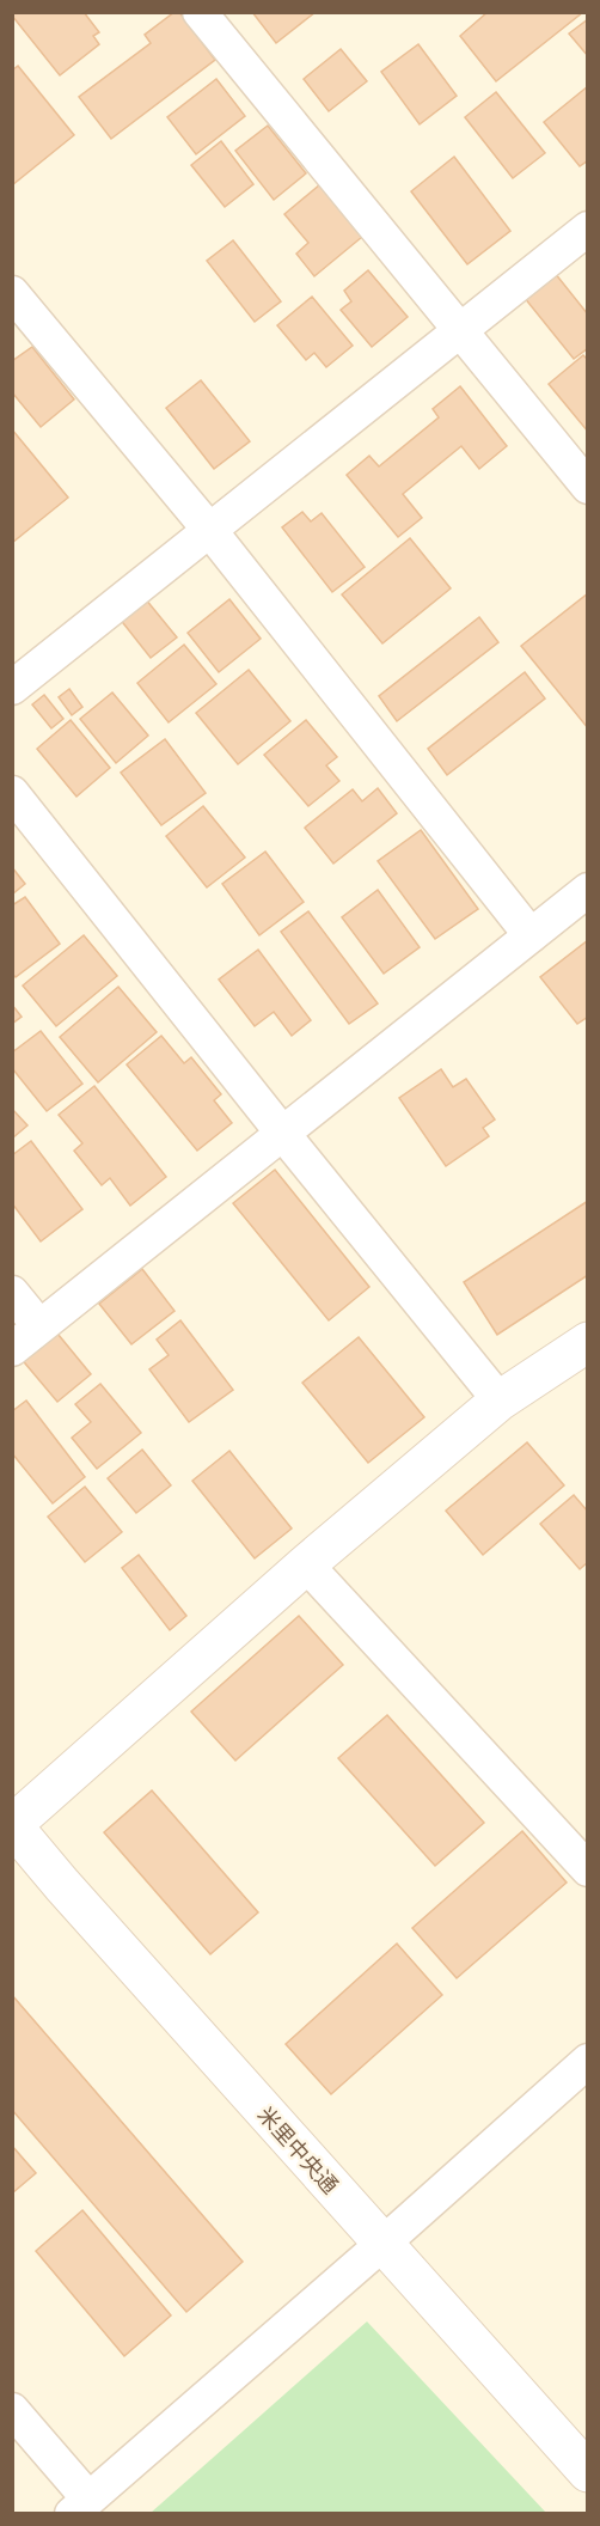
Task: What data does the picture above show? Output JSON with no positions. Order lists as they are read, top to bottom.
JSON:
{
  "streets": {
    "street": ["米里中央通"]
  }
}
